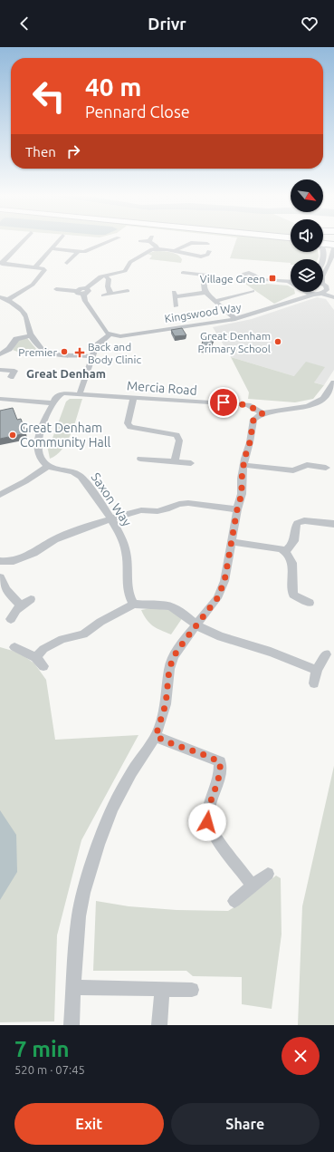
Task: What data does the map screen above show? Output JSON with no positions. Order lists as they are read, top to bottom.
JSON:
{
  "streets": {
    "street": ["Kingswood Way", "Mercia Road", "Saxon Way"]
  },
  "districts": ["Great Denham"],
  "places": {
    "transit": ["Village Green"],
    "other": ["Great Denham Primary School", "Premier", "Great Denham Community Hall"],
    "health": ["Back and Body Clinic"]
  },
  "north": "bottom right",
  "page": {
    "header": "Drivr",
    "turn": ["40 m", "Pennard Close"],
    "then": "Then",
    "heading": ["7 min", "520 m · 07:45"],
    "buttons": ["Exit", "Share"]
  }
}
